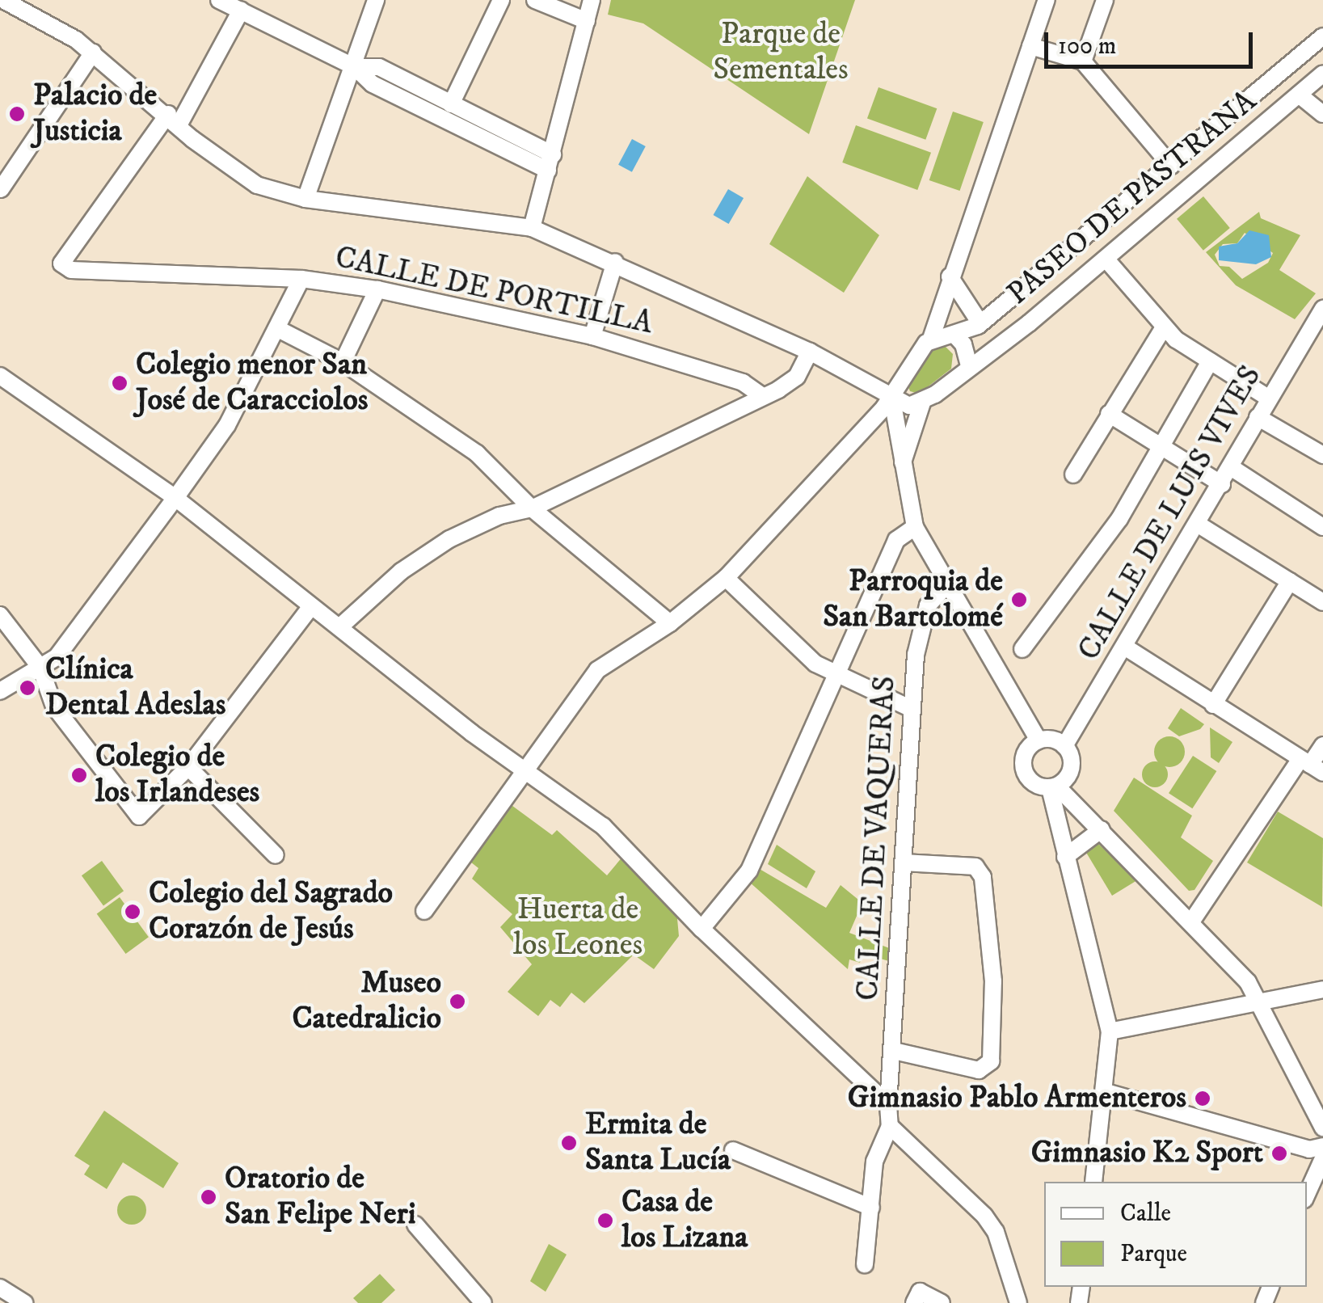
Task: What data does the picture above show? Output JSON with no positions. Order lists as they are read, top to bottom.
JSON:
{
  "streets": {
    "street": [
      "PASEO DE PASTRANA",
      "CALLE DE PORTILLA",
      "CALLE DE LUIS VIVES",
      "CALLE DE VAQUERAS"
    ]
  },
  "parks": ["Parque de Sementales", "Huerta de los Leones"],
  "places": [
    "Palacio de Justicia",
    "Colegio menor San José de Caracciolos",
    "Parroquia de San Bartolomé",
    "Clínica Dental Adeslas",
    "Colegio de los Irlandeses",
    "Colegio del Sagrado Corazón de Jesús",
    "Museo Catedralicio",
    "Gimnasio Pablo Armenteros",
    "Ermita de Santa Lucía",
    "Gimnasio K2 Sport",
    "Oratorio de San Felipe Neri",
    "Casa de los Lizana"
  ],
  "legend": ["Calle", "Parque"],
  "scale_bar": "100 m"
}
